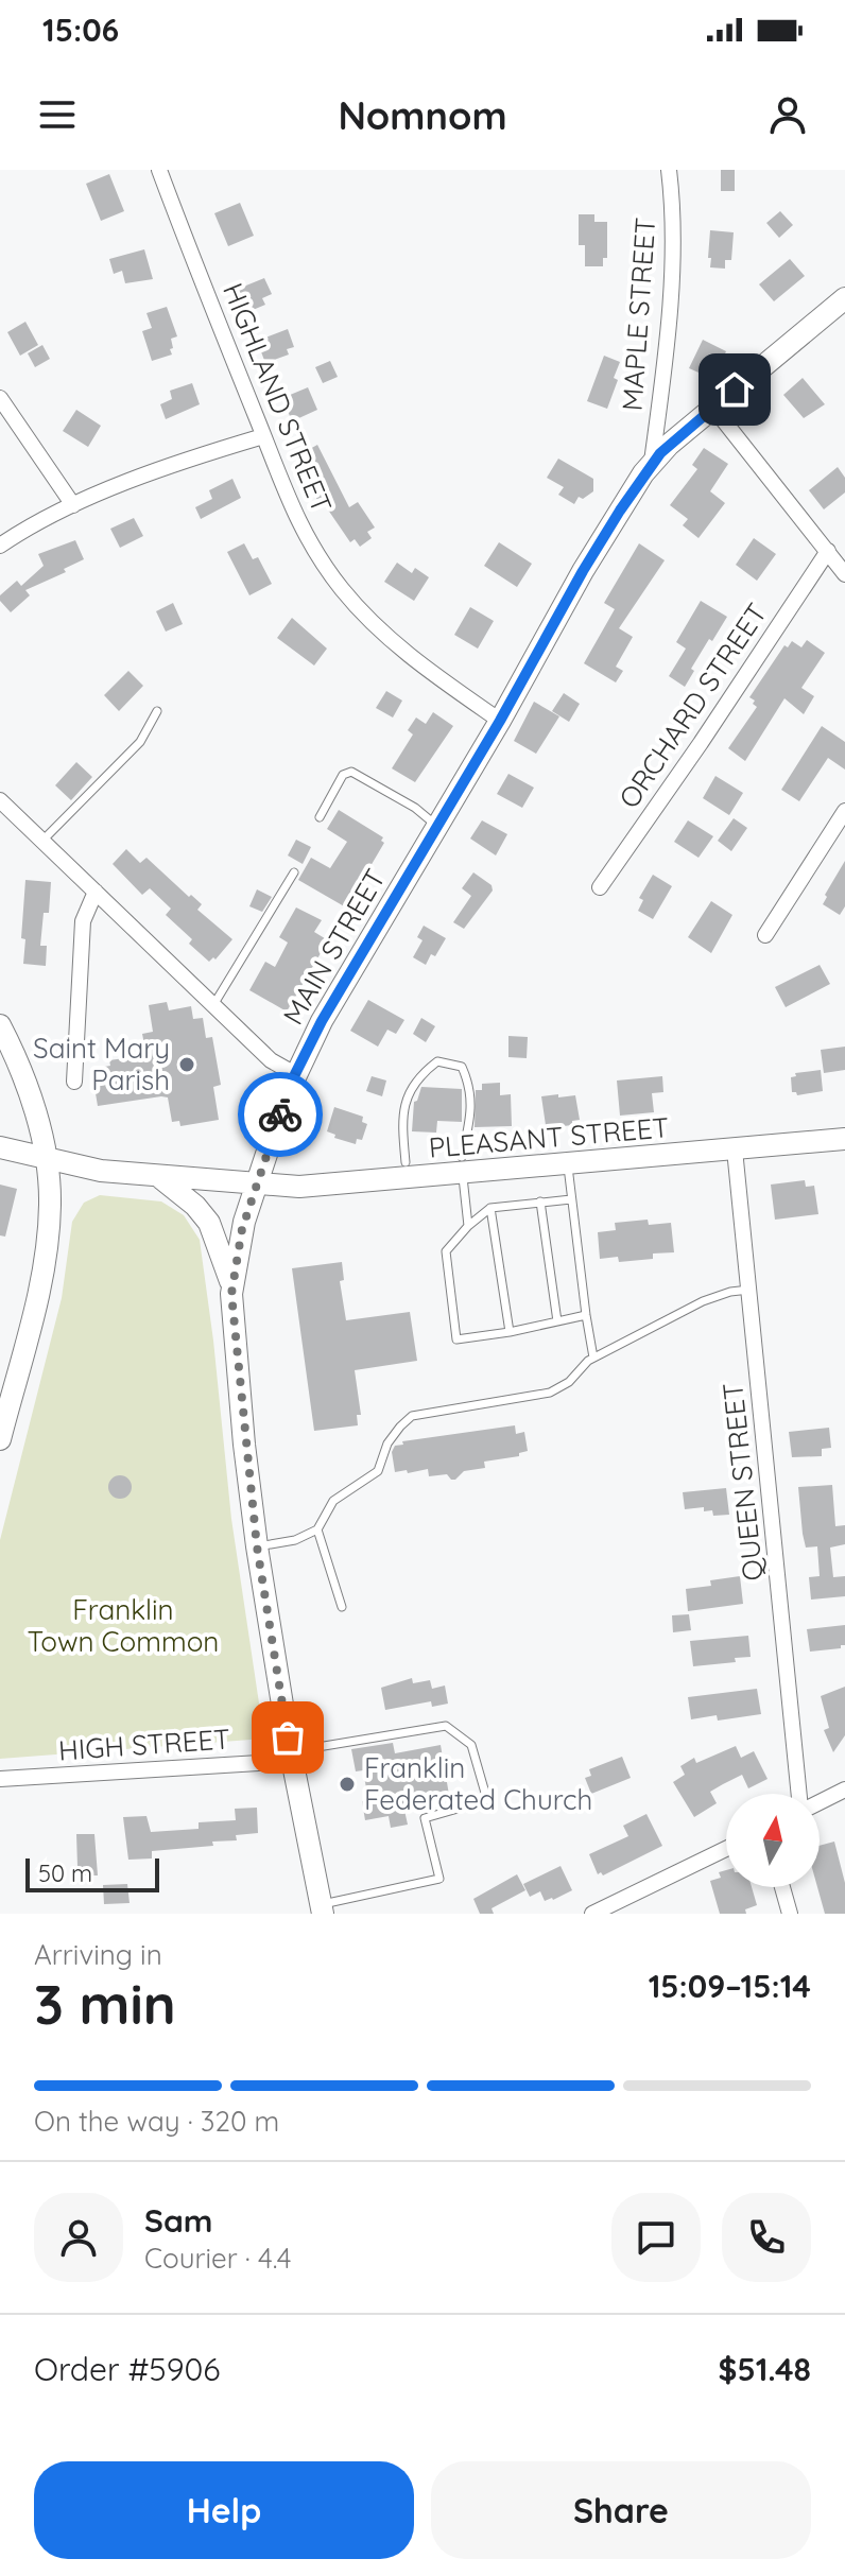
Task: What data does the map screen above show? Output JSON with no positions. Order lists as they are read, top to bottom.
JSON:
{
  "streets": {
    "main road": ["MAIN STREET", "PLEASANT STREET"],
    "street": [
      "MAPLE STREET",
      "HIGHLAND STREET",
      "ORCHARD STREET",
      "QUEEN STREET",
      "HIGH STREET"
    ]
  },
  "crossings": [
    ["MAPLE STREET", "MAIN STREET"],
    ["HIGHLAND STREET", "MAIN STREET"],
    ["MAIN STREET", "PLEASANT STREET"],
    ["MAIN STREET", "HIGH STREET"],
    ["PLEASANT STREET", "QUEEN STREET"]
  ],
  "parks": ["Franklin Town Common"],
  "places": ["Saint Mary Parish", "Franklin Federated Church"],
  "scale_bar": "50 m",
  "north": "top",
  "page": {
    "status": "15:06",
    "header": "Nomnom",
    "scale": "50 m",
    "heading": ["3 min", "Arriving in", "15:09–15:14"],
    "panel": [
      "Sam",
      "Courier · 4.4",
      "Order #5906",
      "$51.48"
    ],
    "bar": "On the way · 320 m",
    "buttons": ["Help", "Share"]
  }
}
